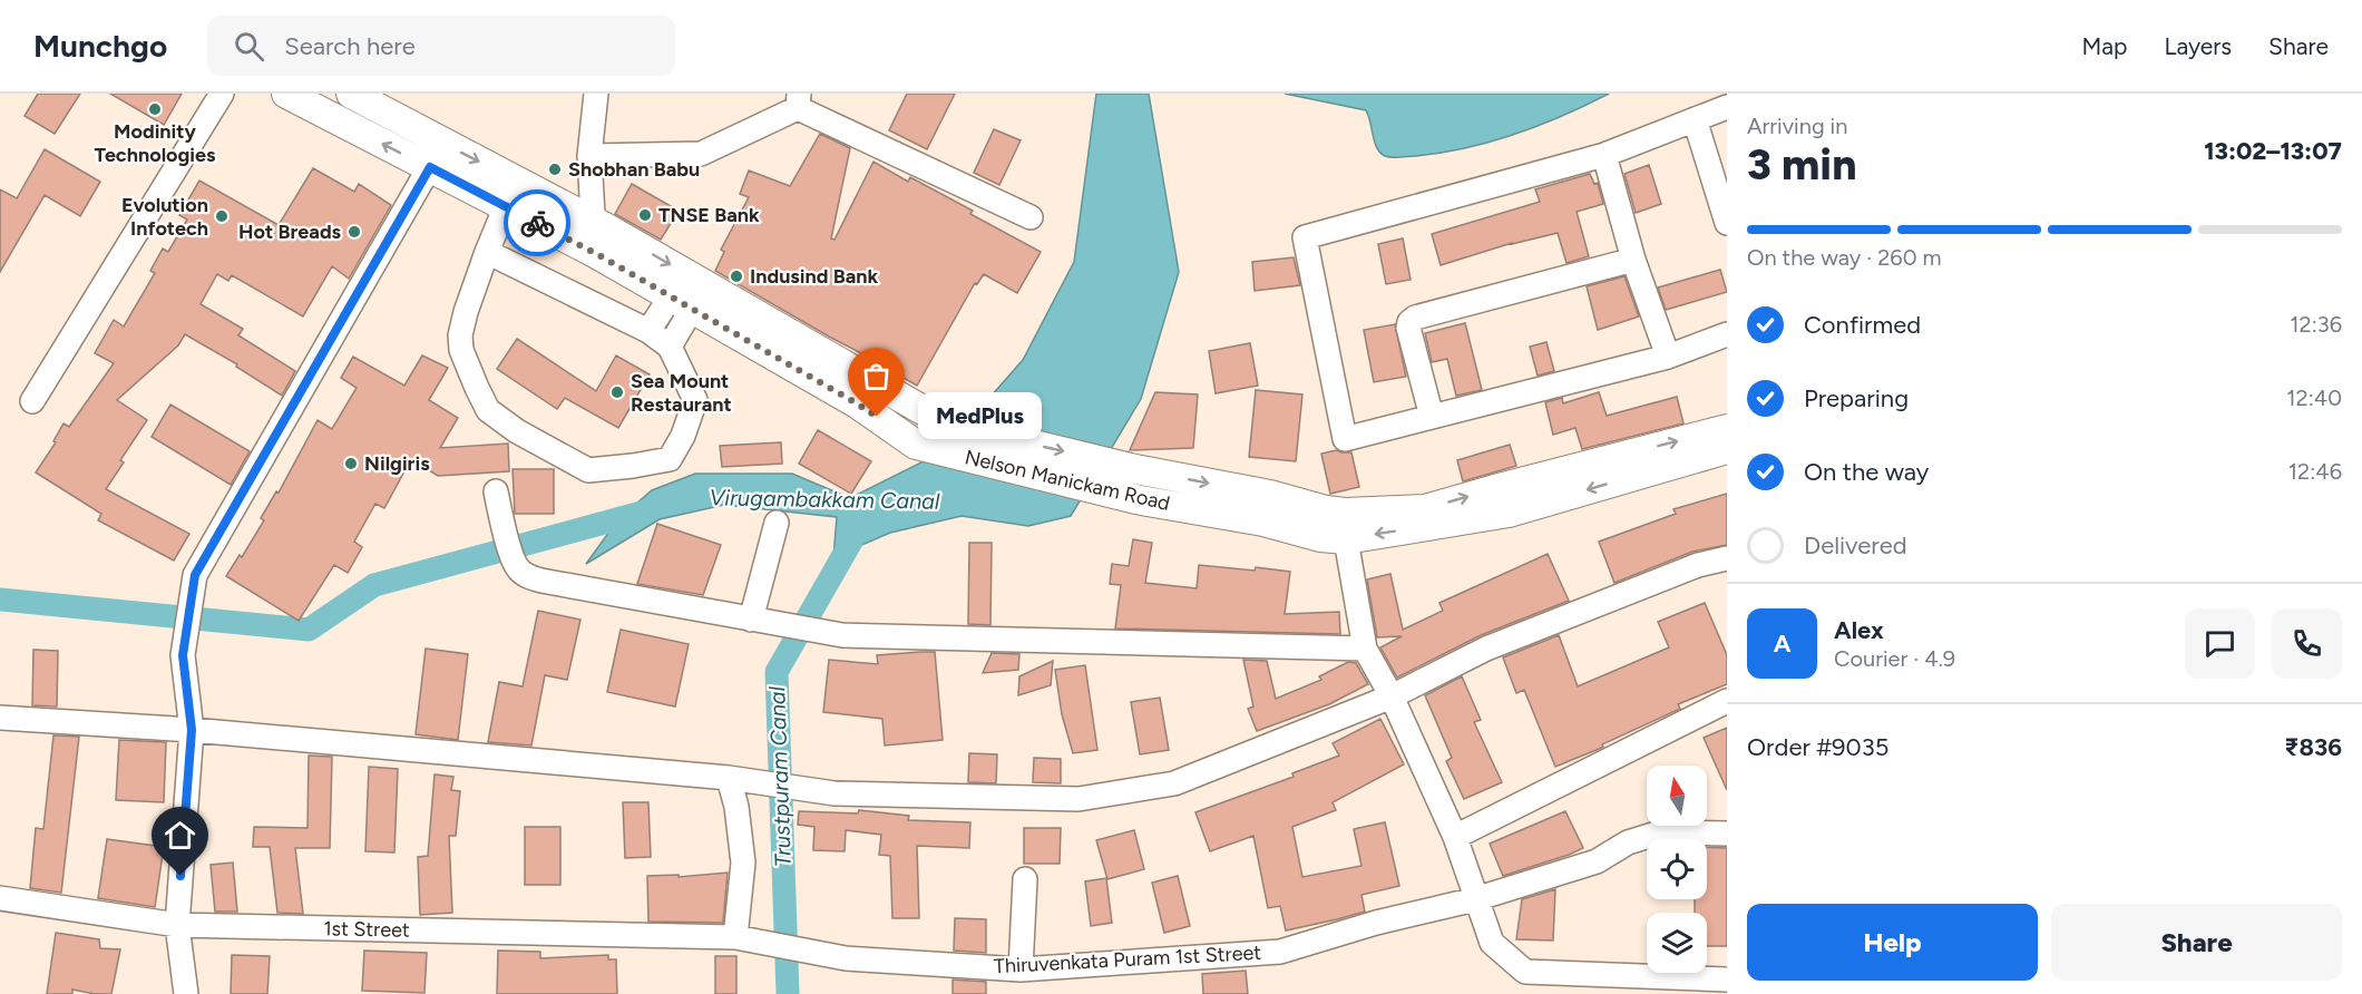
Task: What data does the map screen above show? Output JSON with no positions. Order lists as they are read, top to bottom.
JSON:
{
  "streets": {
    "main road": ["Nelson Manickam Road"],
    "street": ["1st Street", "Thiruvenkata Puram 1st Street"]
  },
  "crossings": [
    ["1st Street", "Thiruvenkata Puram 1st Street"]
  ],
  "water": ["Virugambakkam Canal", "Trustpuram Canal"],
  "places": [
    "Modinity Technologies",
    "Shobhan Babu",
    "TNSE Bank",
    "Evolution Infotech",
    "Hot Breads",
    "Indusind Bank",
    "Sea Mount Restaurant",
    "MedPlus",
    "Nilgiris"
  ],
  "north": "top",
  "page": {
    "header": "Munchgo",
    "search": "Search here",
    "nav": ["Map", "Layers", "Share"],
    "heading": ["3 min", "Arriving in", "13:02–13:07"],
    "panel": [
      "Alex",
      "Courier · 4.9",
      "Order #9035",
      "₹836"
    ],
    "bar": "On the way · 260 m",
    "list": [
      ["Confirmed", "12:36"],
      ["Preparing", "12:40"],
      ["On the way", "12:46"],
      "Delivered"
    ],
    "bubble": "MedPlus",
    "round": "A",
    "buttons": ["Help", "Share"]
  }
}
